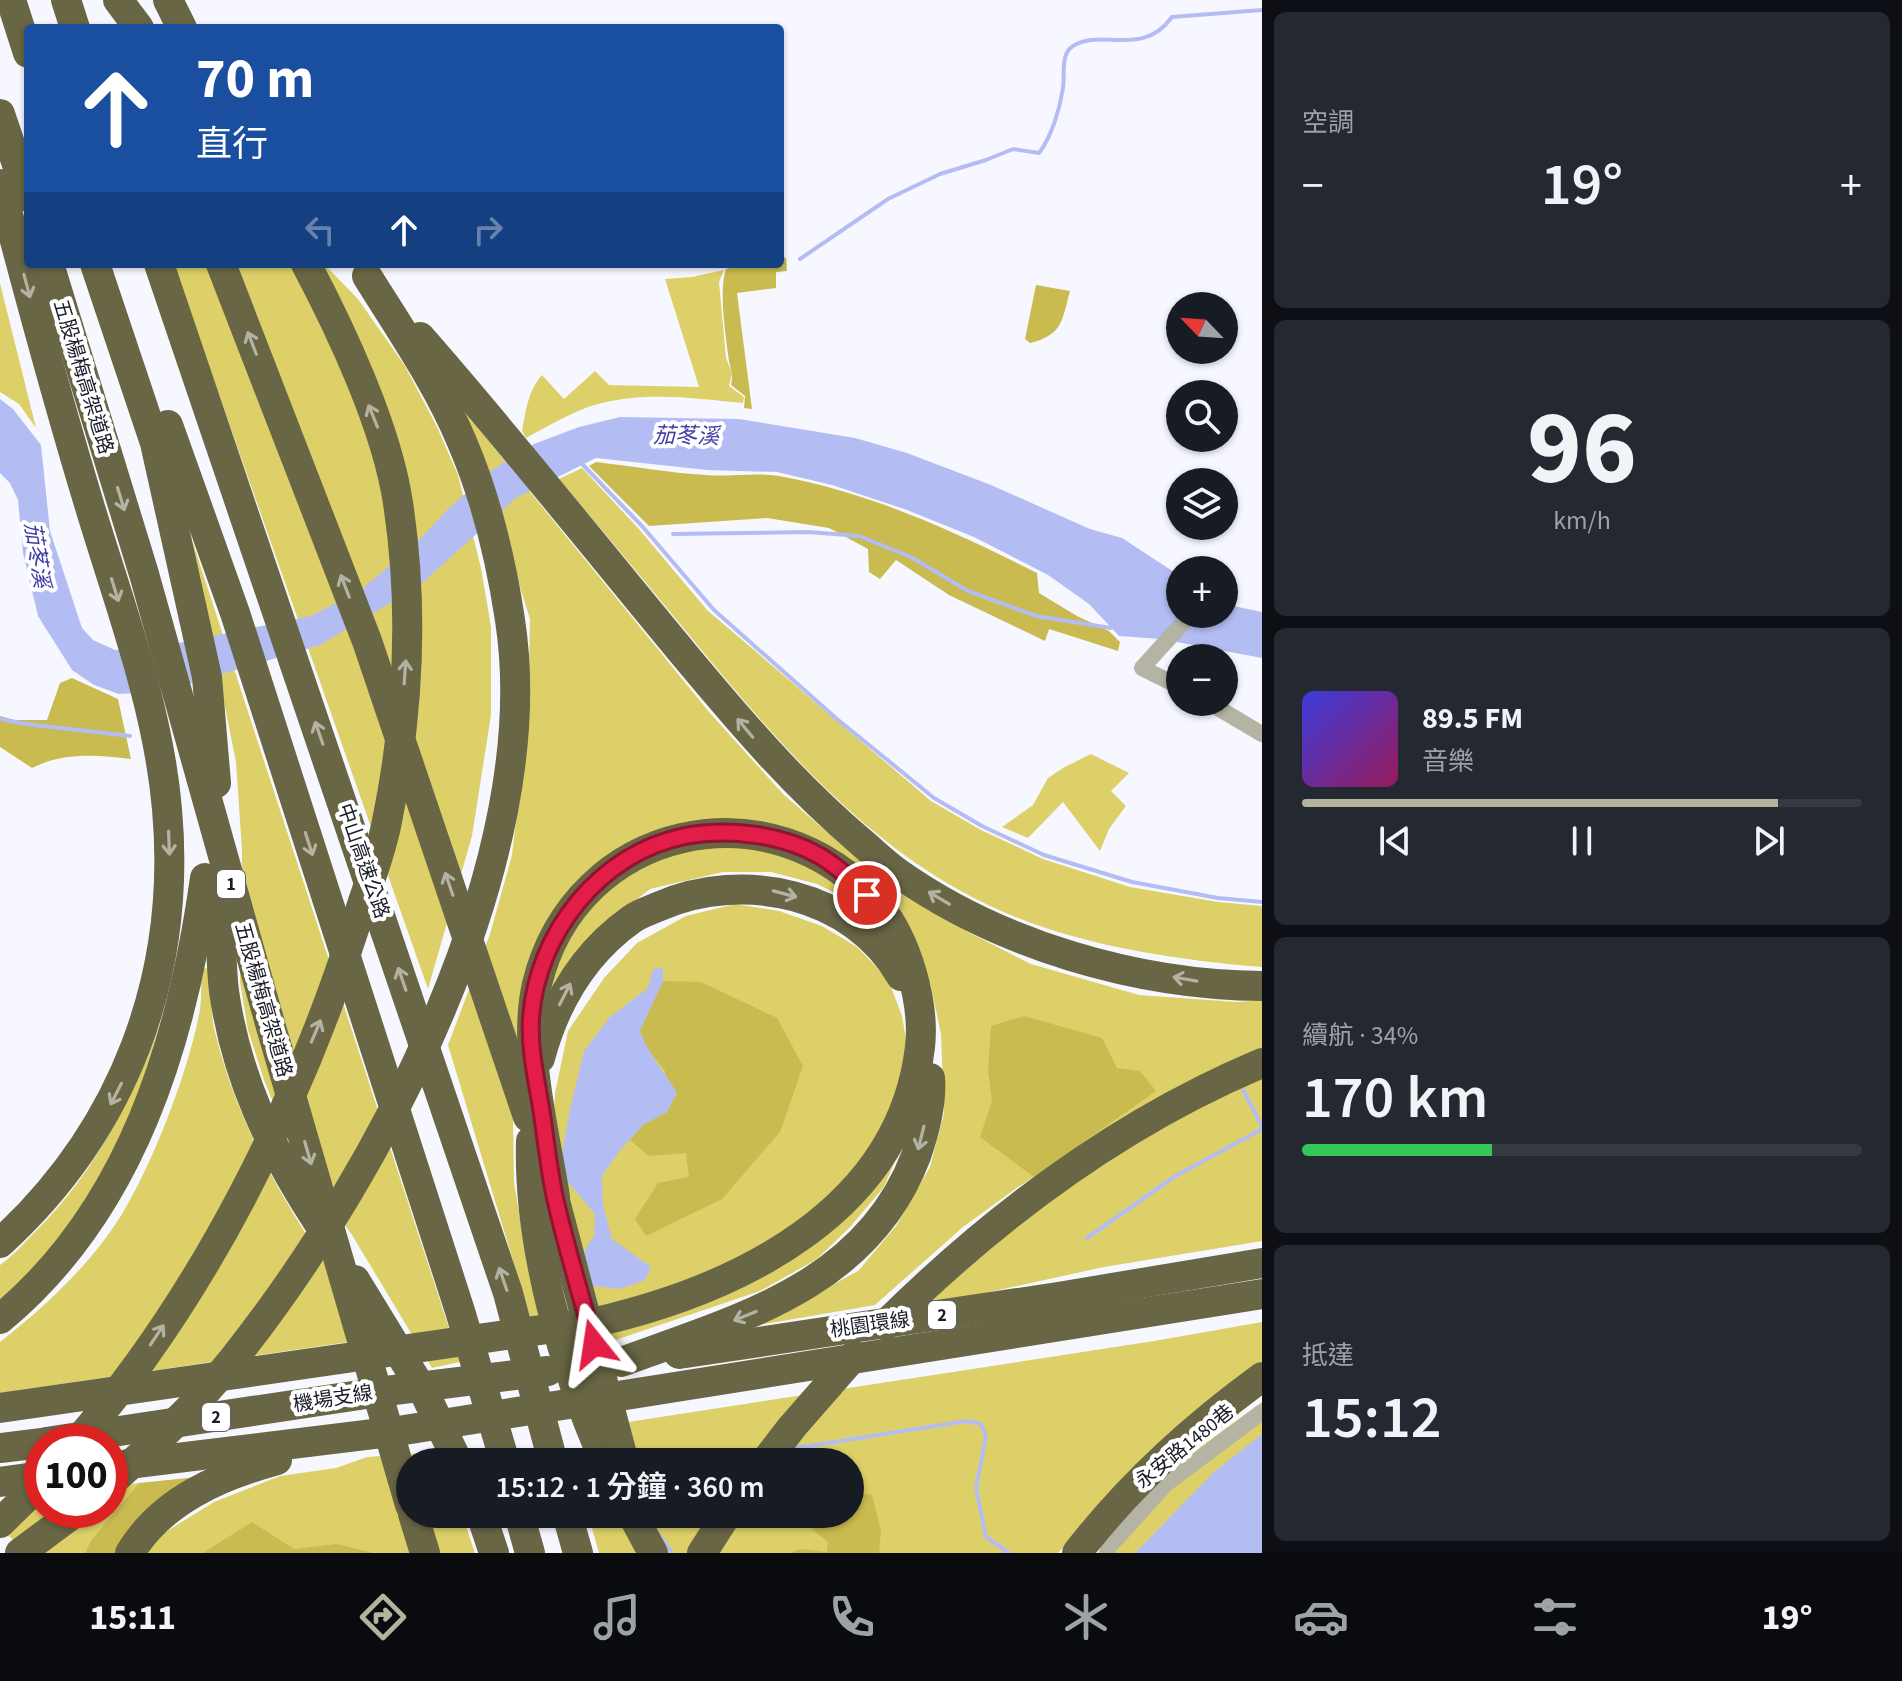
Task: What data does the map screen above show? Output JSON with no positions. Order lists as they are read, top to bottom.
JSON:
{
  "streets": {
    "highway": [
      "五股楊梅高架道路",
      "中山高速公路",
      "1",
      "2",
      "桃園環線",
      "機場支線"
    ],
    "street": ["永安路1480巷"]
  },
  "crossings": [
    ["桃園環線", "機場支線"]
  ],
  "water": ["茄苳溪"],
  "north": "top left",
  "page": {
    "tile": [
      "空調",
      ["96", "km/h"],
      ["續航 · 34%", "170 km"],
      ["抵達", "15:12"]
    ],
    "turn": ["70 m", "直行"],
    "heat": ["−", "19°", "+"],
    "map_buttons": ["+", "−"],
    "song": ["89.5 FM", "音樂"],
    "limit": "100",
    "trip": "15:12 · 1 分鐘 · 360 m",
    "tabs": ["15:11", "19°"]
  }
}
